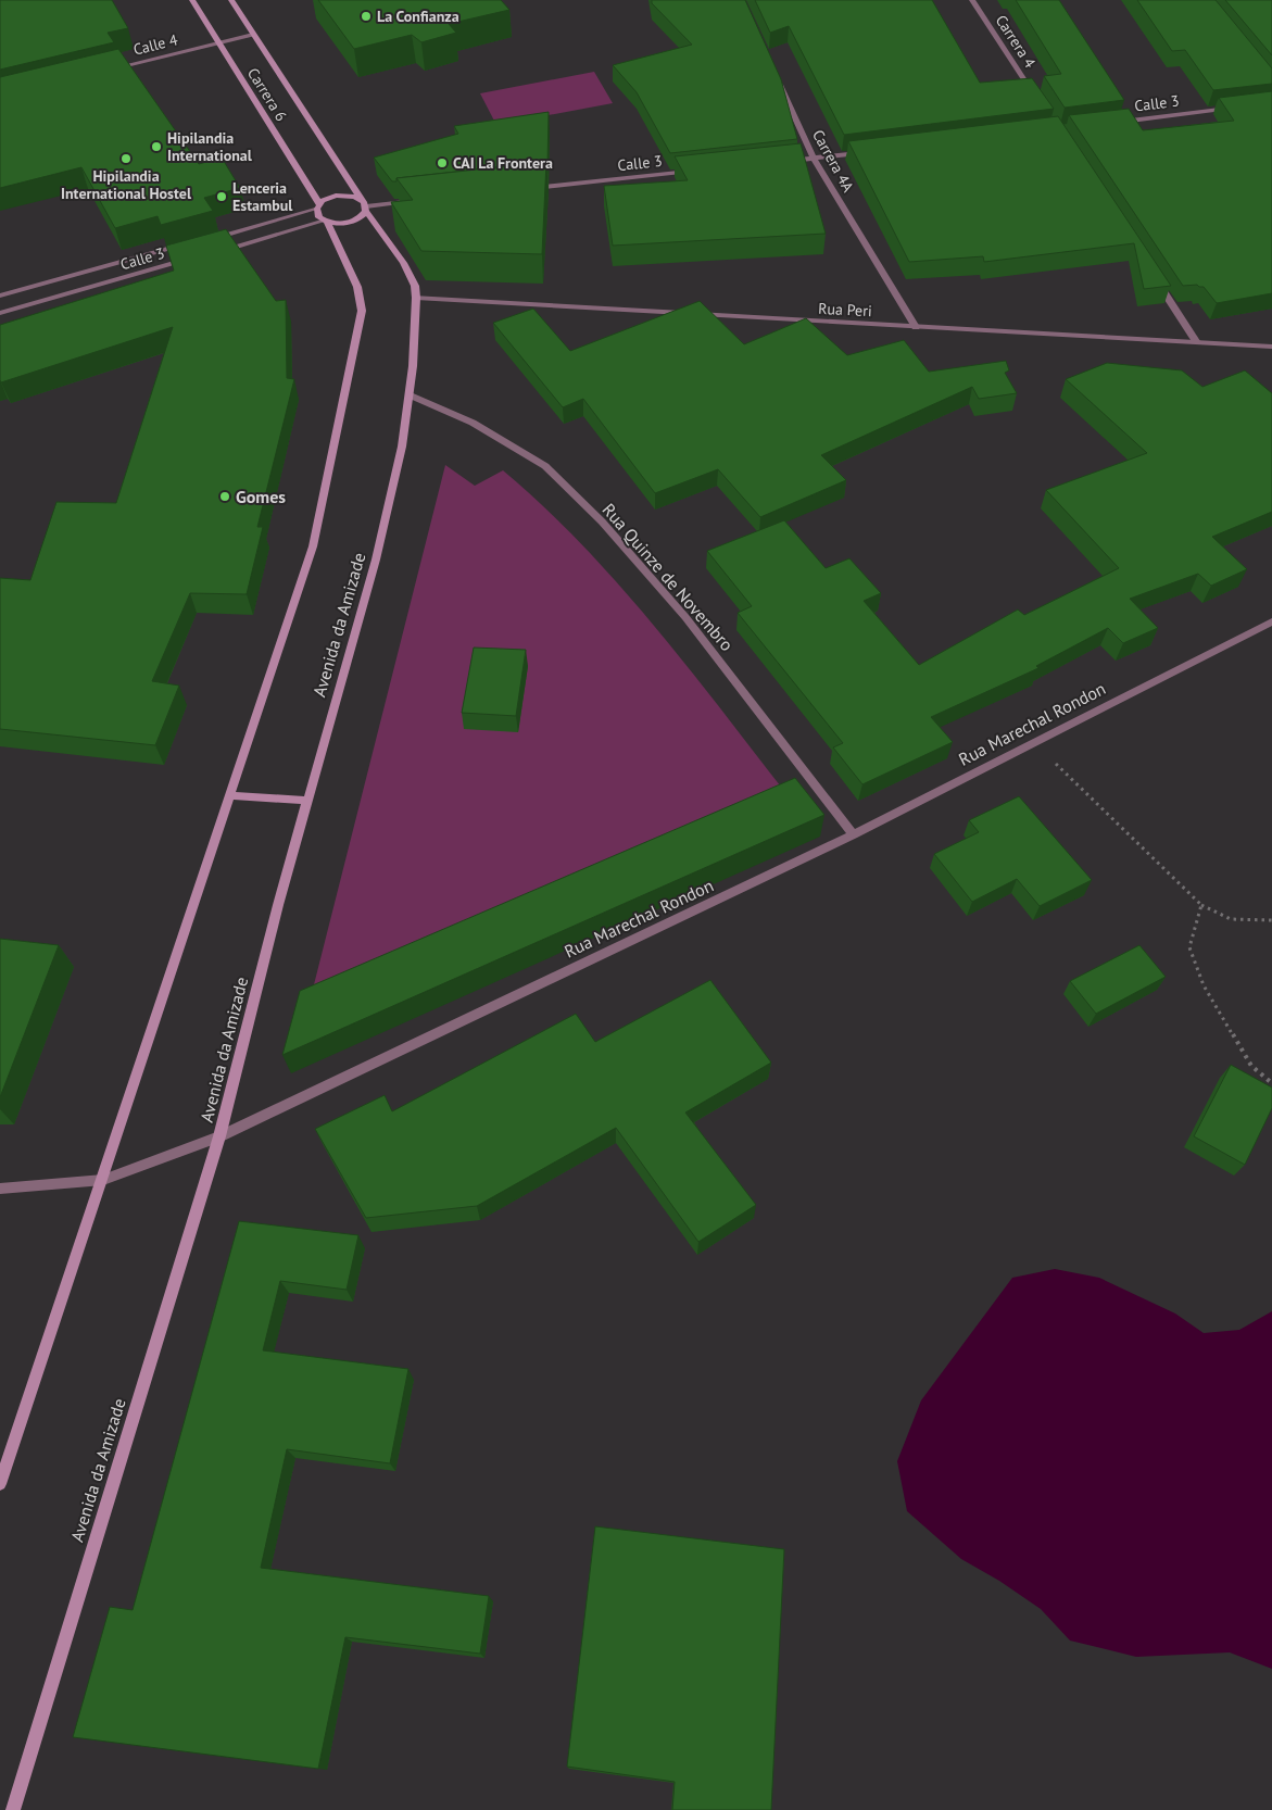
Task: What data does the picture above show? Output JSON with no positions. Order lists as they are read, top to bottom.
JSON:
{
  "streets": {
    "main road": ["Carrera 6", "Avenida da Amizade"],
    "street": [
      "Carrera 4",
      "Calle 4",
      "Calle 3",
      "Carrera 4A",
      "Rua Peri",
      "Rua Quinze de Novembro",
      "Rua Marechal Rondon"
    ]
  },
  "crossings": [
    ["Calle 4", "Carrera 6"],
    ["Carrera 6", "Rua Peri"],
    ["Carrera 6", "Avenida da Amizade"],
    ["Carrera 4A", "Rua Peri"],
    ["Rua Peri", "Avenida da Amizade"],
    ["Rua Quinze de Novembro", "Avenida da Amizade"],
    ["Rua Quinze de Novembro", "Rua Marechal Rondon"],
    ["Avenida da Amizade", "Rua Marechal Rondon"]
  ],
  "places": [
    "La Confianza",
    "Hipilandia International",
    "Hipilandia International Hostel",
    "CAI La Frontera",
    "Lenceria Estambul",
    "Gomes"
  ]
}
